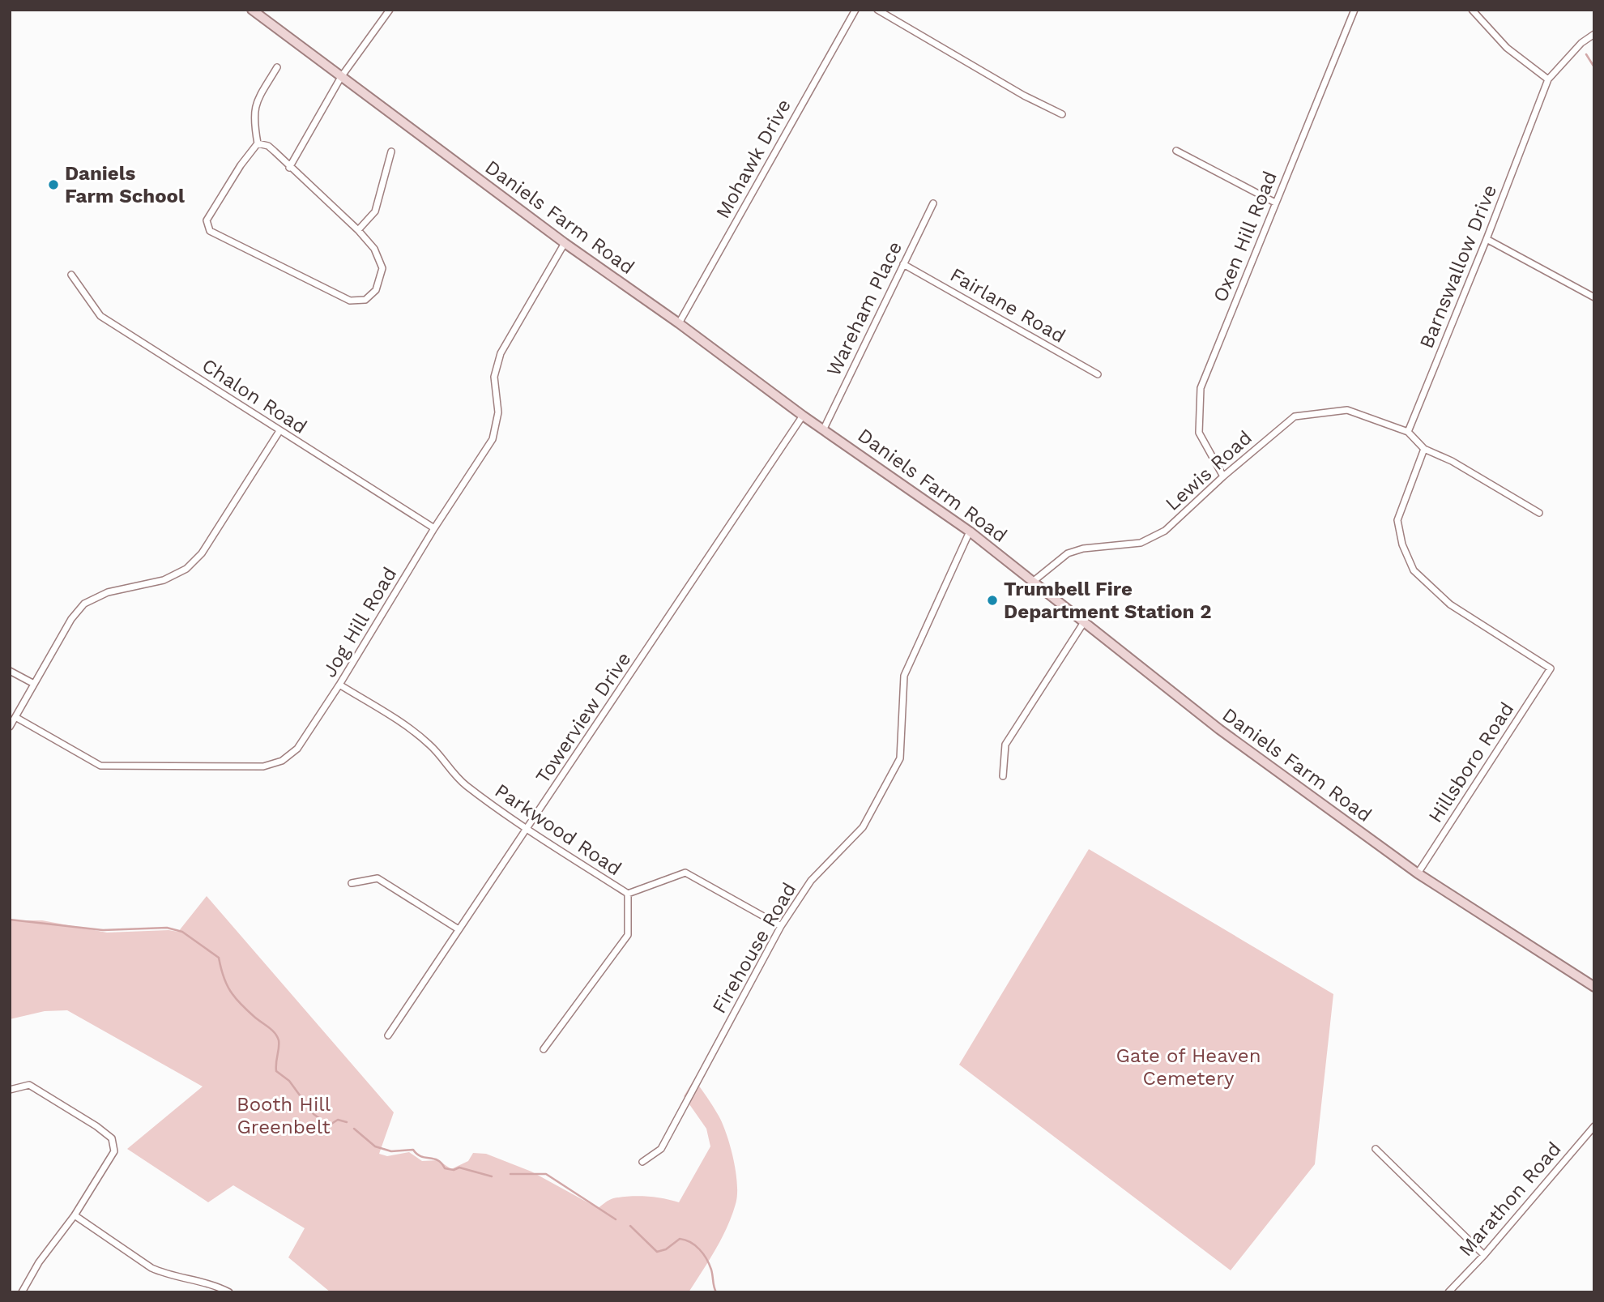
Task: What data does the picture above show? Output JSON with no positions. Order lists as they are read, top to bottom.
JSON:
{
  "streets": {
    "main road": ["Daniels Farm Road"],
    "street": [
      "Mohawk Drive",
      "Oxen Hill Road",
      "Barnswallow Drive",
      "Fairlane Road",
      "Wareham Place",
      "Chalon Road",
      "Lewis Road",
      "Jog Hill Road",
      "Towerview Drive",
      "Hillsboro Road",
      "Parkwood Road",
      "Firehouse Road",
      "Marathon Road"
    ]
  },
  "crossings": [
    ["Mohawk Drive", "Daniels Farm Road"],
    ["Daniels Farm Road", "Wareham Place"],
    ["Daniels Farm Road", "Lewis Road"],
    ["Daniels Farm Road", "Jog Hill Road"],
    ["Daniels Farm Road", "Towerview Drive"],
    ["Daniels Farm Road", "Hillsboro Road"],
    ["Daniels Farm Road", "Firehouse Road"],
    ["Oxen Hill Road", "Lewis Road"],
    ["Barnswallow Drive", "Lewis Road"],
    ["Fairlane Road", "Wareham Place"],
    ["Chalon Road", "Jog Hill Road"],
    ["Jog Hill Road", "Parkwood Road"],
    ["Towerview Drive", "Parkwood Road"],
    ["Parkwood Road", "Firehouse Road"]
  ],
  "parks": ["Gate of Heaven Cemetery", "Booth Hill Greenbelt"],
  "places": ["Daniels Farm School", "Trumbell Fire Department Station 2"]
}
